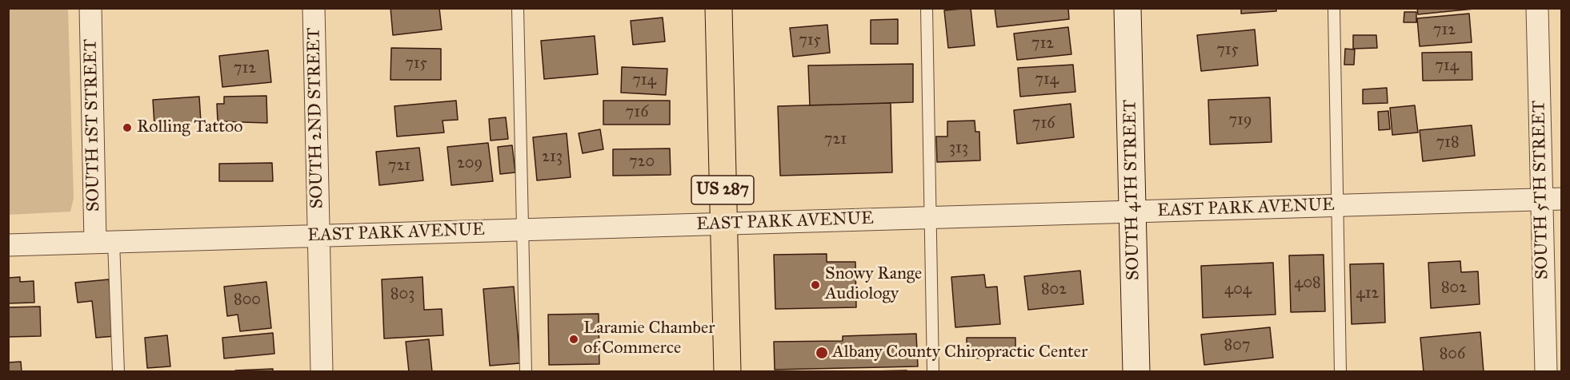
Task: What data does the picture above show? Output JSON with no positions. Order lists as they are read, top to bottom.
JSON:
{
  "streets": {
    "main road": ["US 287"],
    "street": [
      "SOUTH 2ND STREET",
      "SOUTH 1ST STREET",
      "SOUTH 4TH STREET",
      "SOUTH 5TH STREET",
      "EAST PARK AVENUE"
    ]
  },
  "crossings": [
    ["SOUTH 2ND STREET", "EAST PARK AVENUE"],
    ["SOUTH 1ST STREET", "EAST PARK AVENUE"],
    ["US 287", "EAST PARK AVENUE"],
    ["SOUTH 4TH STREET", "EAST PARK AVENUE"],
    ["SOUTH 5TH STREET", "EAST PARK AVENUE"]
  ],
  "places": [
    "Rolling Tattoo",
    "Snowy Range Audiology",
    "Laramie Chamber of Commerce",
    "Albany County Chiropractic Center"
  ],
  "house_numbers": [
    "712",
    "715",
    "712",
    "715",
    "715",
    "714",
    "712",
    "714",
    "714",
    "716",
    "719",
    "716",
    "721",
    "718",
    "313",
    "213",
    "720",
    "209",
    "721",
    "408",
    "802",
    "802",
    "404",
    "412",
    "803",
    "800",
    "807",
    "806"
  ]
}
